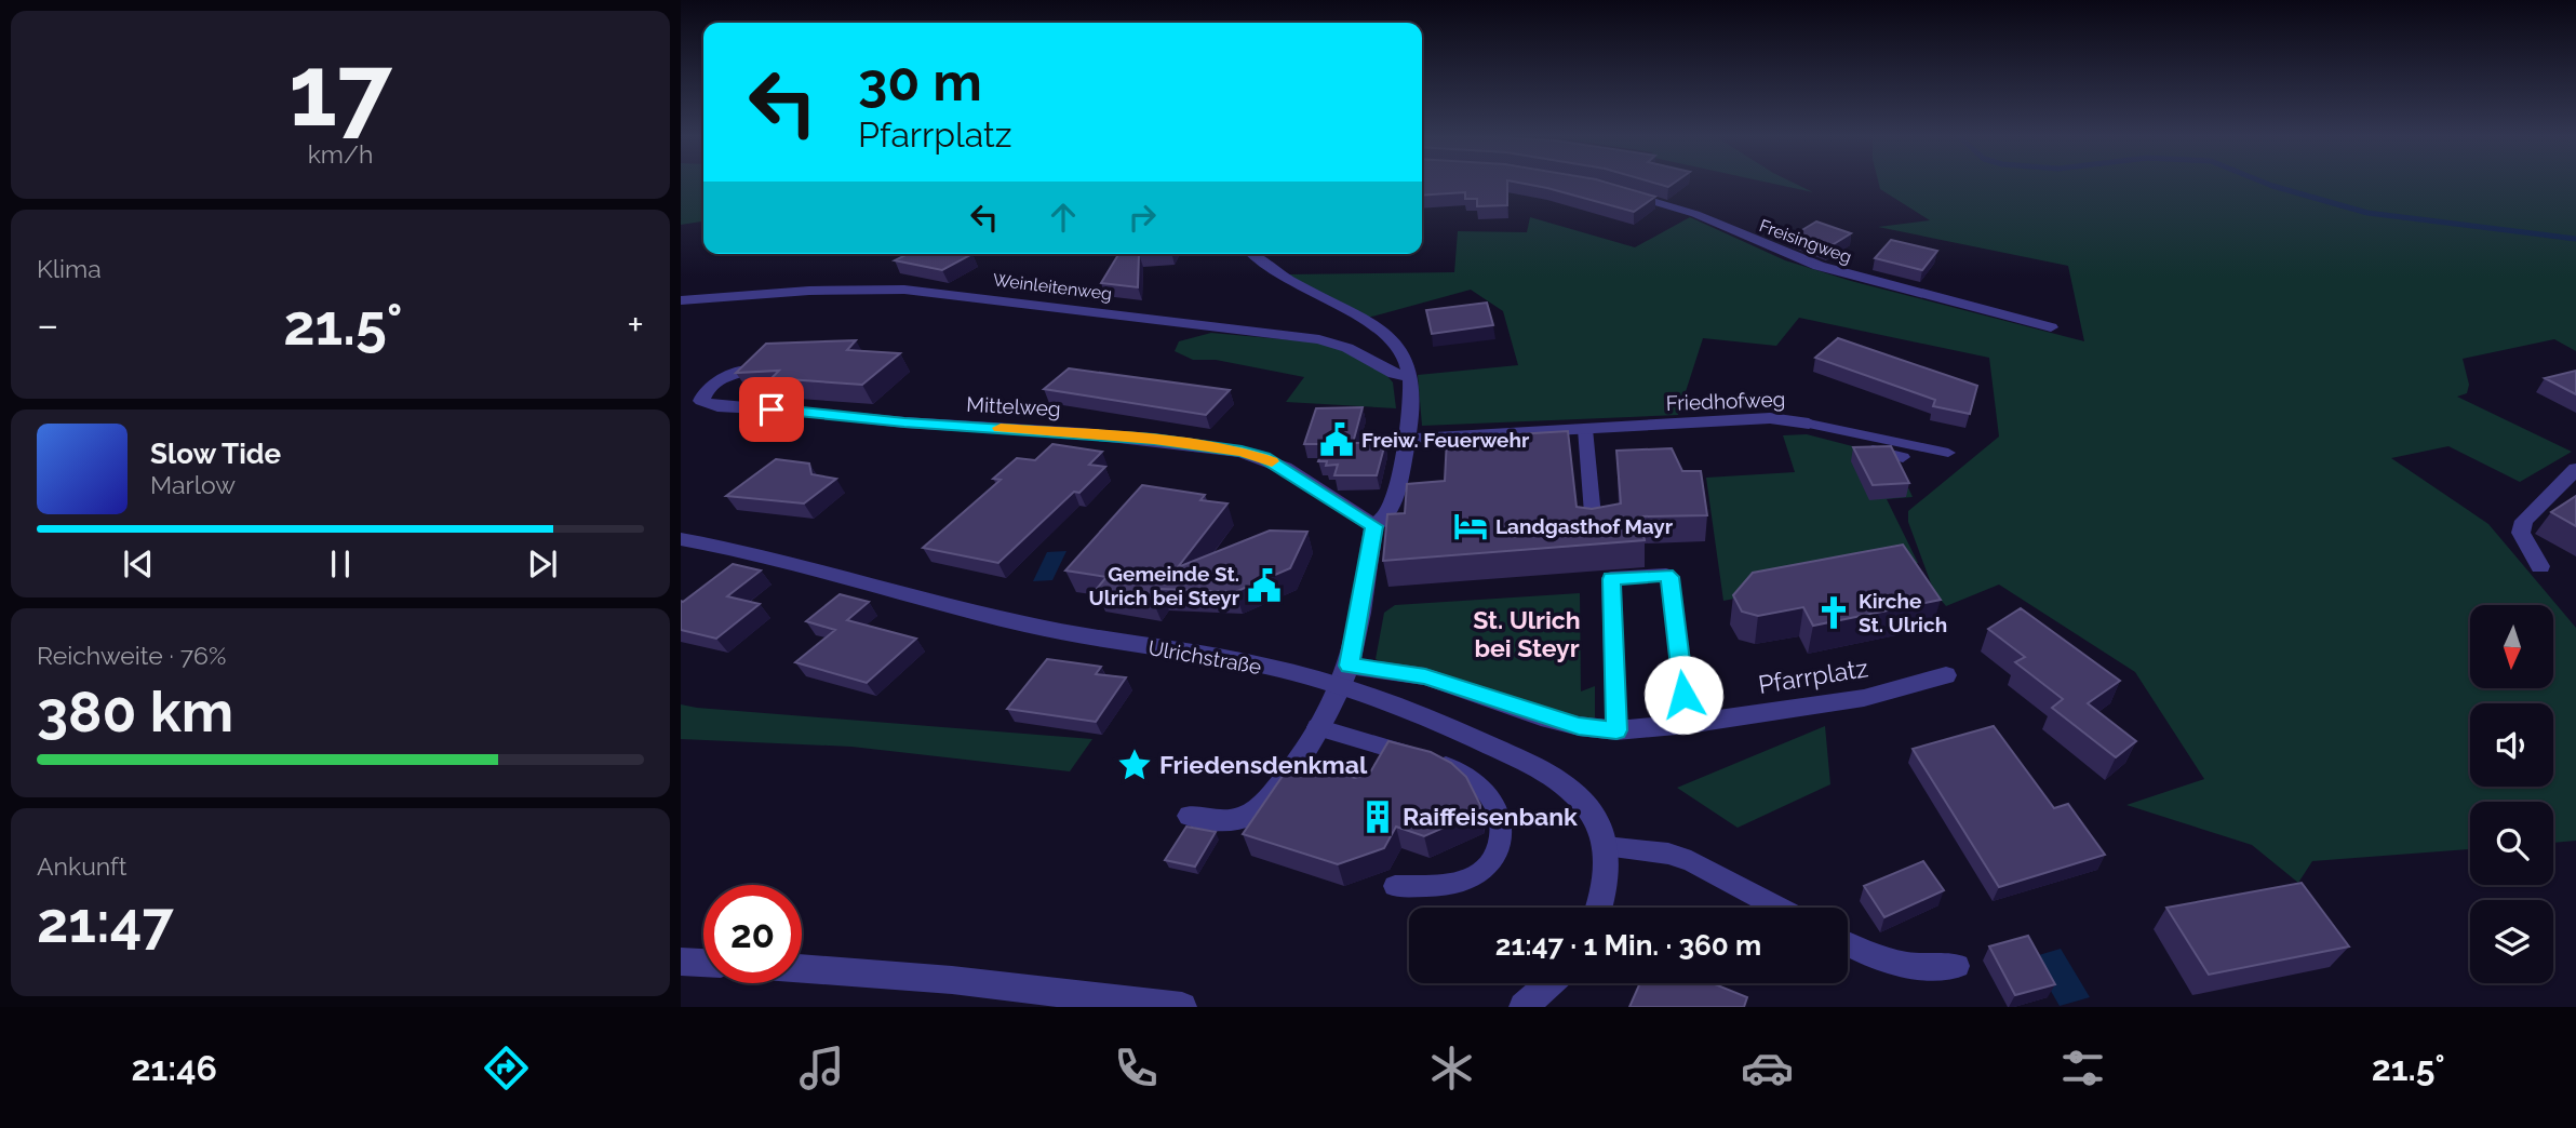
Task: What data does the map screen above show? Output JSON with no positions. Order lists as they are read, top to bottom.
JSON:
{
  "streets": {
    "street": [
      "Freisingweg",
      "Weinleitenweg",
      "Friedhofweg",
      "Mittelweg",
      "Ulrichstraße",
      "Pfarrplatz"
    ]
  },
  "crossings": [
    ["Ulrichstraße", "Pfarrplatz"]
  ],
  "districts": ["St. Ulrich bei Steyr"],
  "places": {
    "public building": ["Freiw. Feuerwehr", "Gemeinde St. Ulrich bei Steyr"],
    "hotel": ["Landgasthof Mayr"],
    "church": ["Kirche St. Ulrich"],
    "place": ["Friedensdenkmal"],
    "building": ["Raiffeisenbank"]
  },
  "north": "bottom",
  "page": {
    "tile": [
      ["17", "km/h"],
      "Klima",
      ["Reichweite · 76%", "380 km"],
      ["Ankunft", "21:47"]
    ],
    "turn": ["30 m", "Pfarrplatz"],
    "heat": ["−", "21.5°", "+"],
    "song": ["Slow Tide", "Marlow"],
    "limit": "20",
    "trip": "21:47 · 1 Min. · 360 m",
    "tabs": ["21:46", "21.5°"]
  }
}
